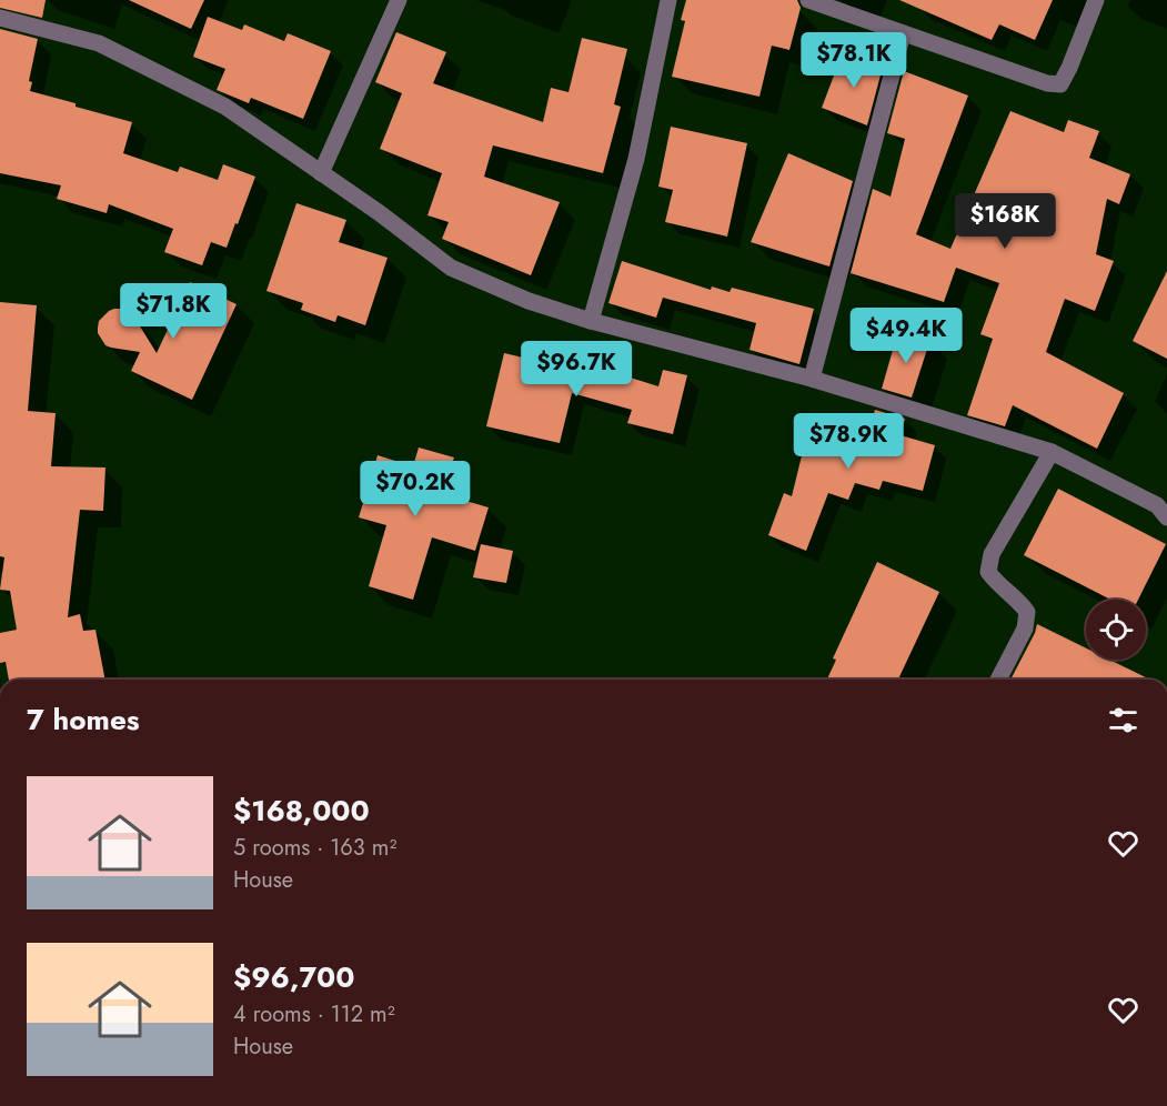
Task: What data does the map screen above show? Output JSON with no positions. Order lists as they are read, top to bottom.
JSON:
{
  "page": {
    "price": [
      "$78.1K",
      "$168K",
      "$71.8K",
      "$49.4K",
      "$96.7K",
      "$78.9K",
      "$70.2K"
    ],
    "heading": "7 homes",
    "list": [
      {
        "name": "$168,000",
        "note": "5 rooms · 163 m² · House"
      },
      {
        "name": "$96,700",
        "note": "4 rooms · 112 m² · House"
      }
    ]
  }
}
